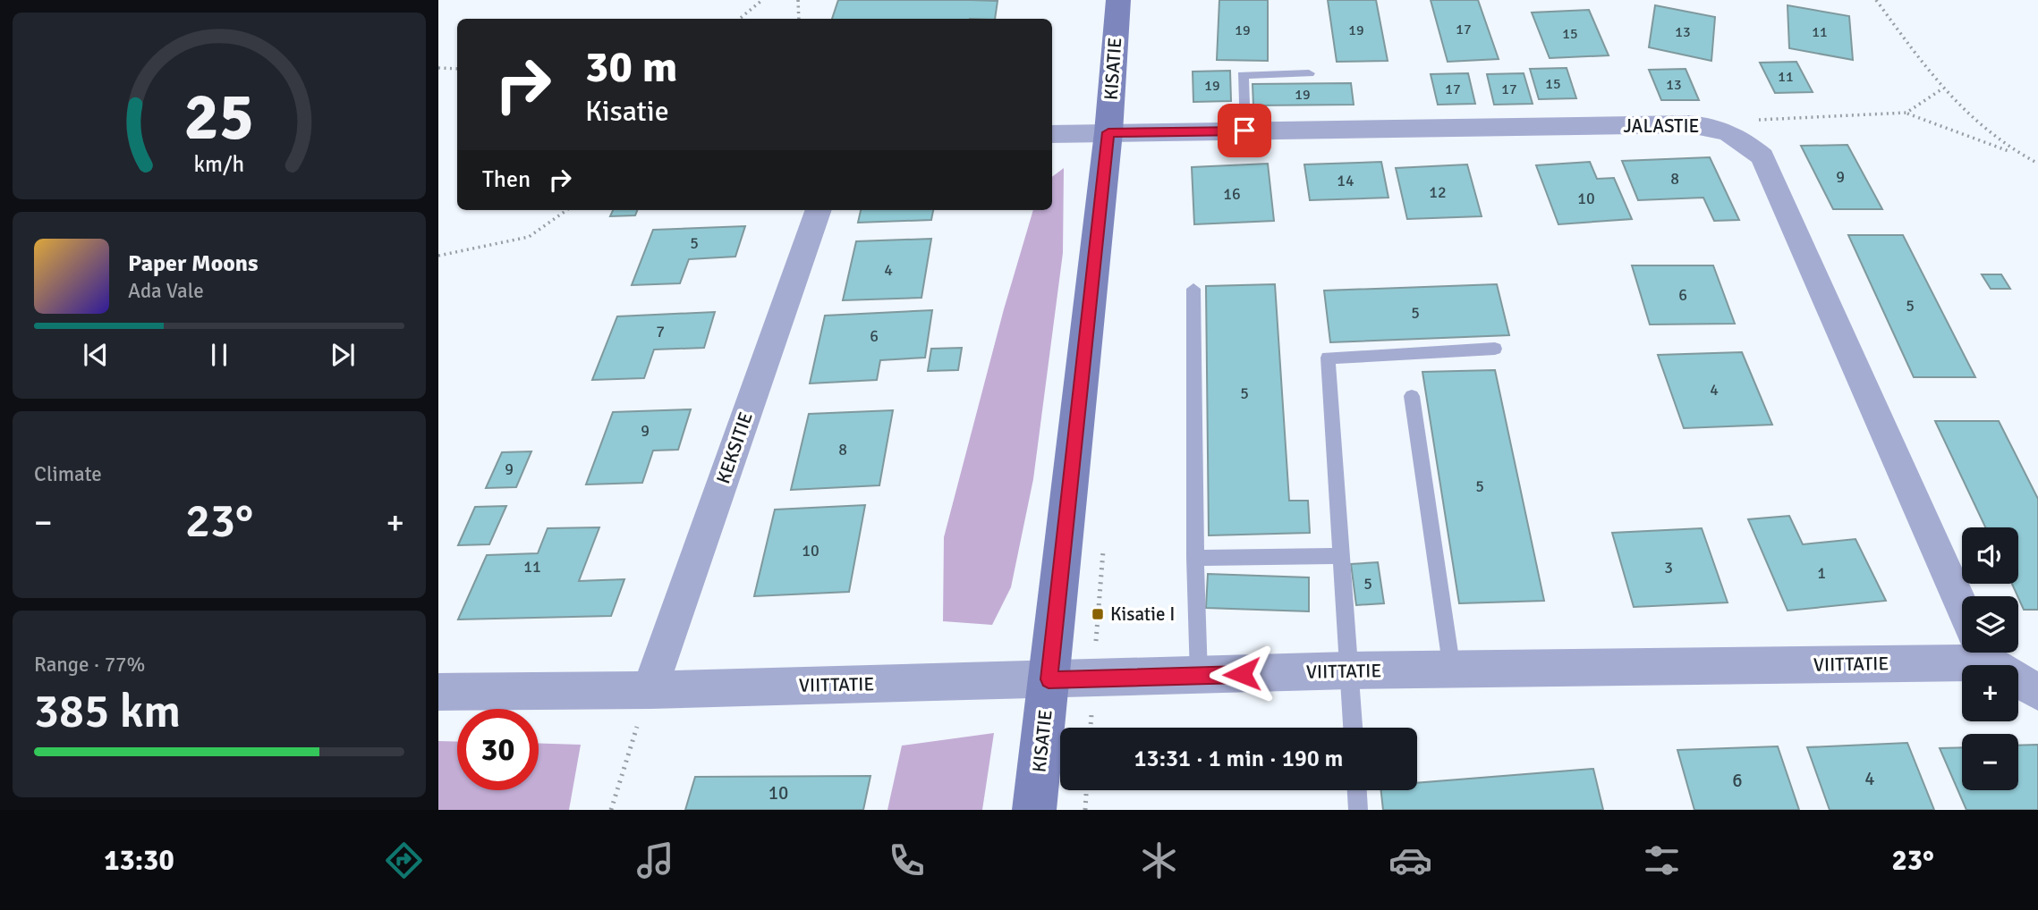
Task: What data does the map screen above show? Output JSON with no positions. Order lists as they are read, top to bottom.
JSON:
{
  "streets": {
    "street": [
      "KISATIE",
      "JALASTIE",
      "KEKSITIE",
      "VIITTATIE"
    ]
  },
  "crossings": [
    ["KISATIE", "JALASTIE"],
    ["KISATIE", "VIITTATIE"],
    ["KEKSITIE", "VIITTATIE"]
  ],
  "places": {
    "transit": ["Kisatie I"]
  },
  "house_numbers": [
    "17",
    "19",
    "19",
    "13",
    "11",
    "15",
    "11",
    "15",
    "13",
    "19",
    "17",
    "17",
    "19",
    "9",
    "8",
    "14",
    "12",
    "16",
    "10",
    "5",
    "4",
    "6",
    "5",
    "5",
    "7",
    "6",
    "4",
    "5",
    "9",
    "8",
    "9",
    "5",
    "10",
    "11",
    "3",
    "1",
    "5",
    "4",
    "6",
    "10"
  ],
  "page": {
    "turn": ["30 m", "Kisatie"],
    "then": "Then",
    "song": ["Paper Moons", "Ada Vale"],
    "tile": [
      "Climate",
      ["Range · 77%", "385 km"]
    ],
    "heat": ["−", "23°", "+"],
    "map_buttons": ["+", "−"],
    "limit": "30",
    "trip": "13:31 · 1 min · 190 m",
    "tabs": ["13:30", "23°"],
    "gauge": ["25", "km/h"]
  }
}
